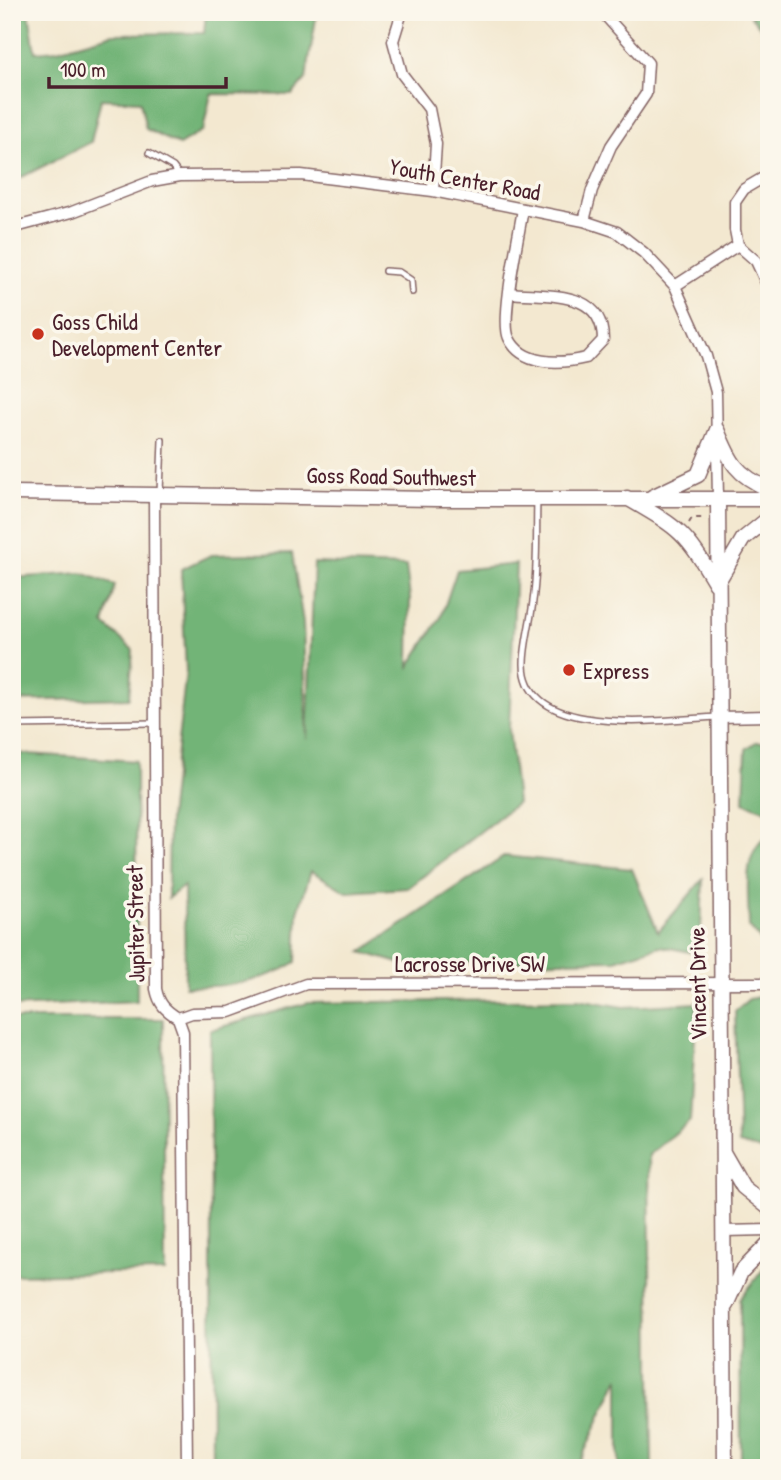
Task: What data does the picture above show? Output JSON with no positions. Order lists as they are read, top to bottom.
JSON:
{
  "streets": {
    "street": [
      "Youth Center Road",
      "Goss Road Southwest",
      "Jupiter Street",
      "Lacrosse Drive SW",
      "Vincent Drive"
    ]
  },
  "crossings": [
    ["Youth Center Road", "Goss Road Southwest"],
    ["Youth Center Road", "Vincent Drive"],
    ["Goss Road Southwest", "Jupiter Street"],
    ["Goss Road Southwest", "Vincent Drive"],
    ["Jupiter Street", "Lacrosse Drive SW"],
    ["Lacrosse Drive SW", "Vincent Drive"]
  ],
  "places": ["Goss Child Development Center", "Express"],
  "scale_bar": "100 m"
}
